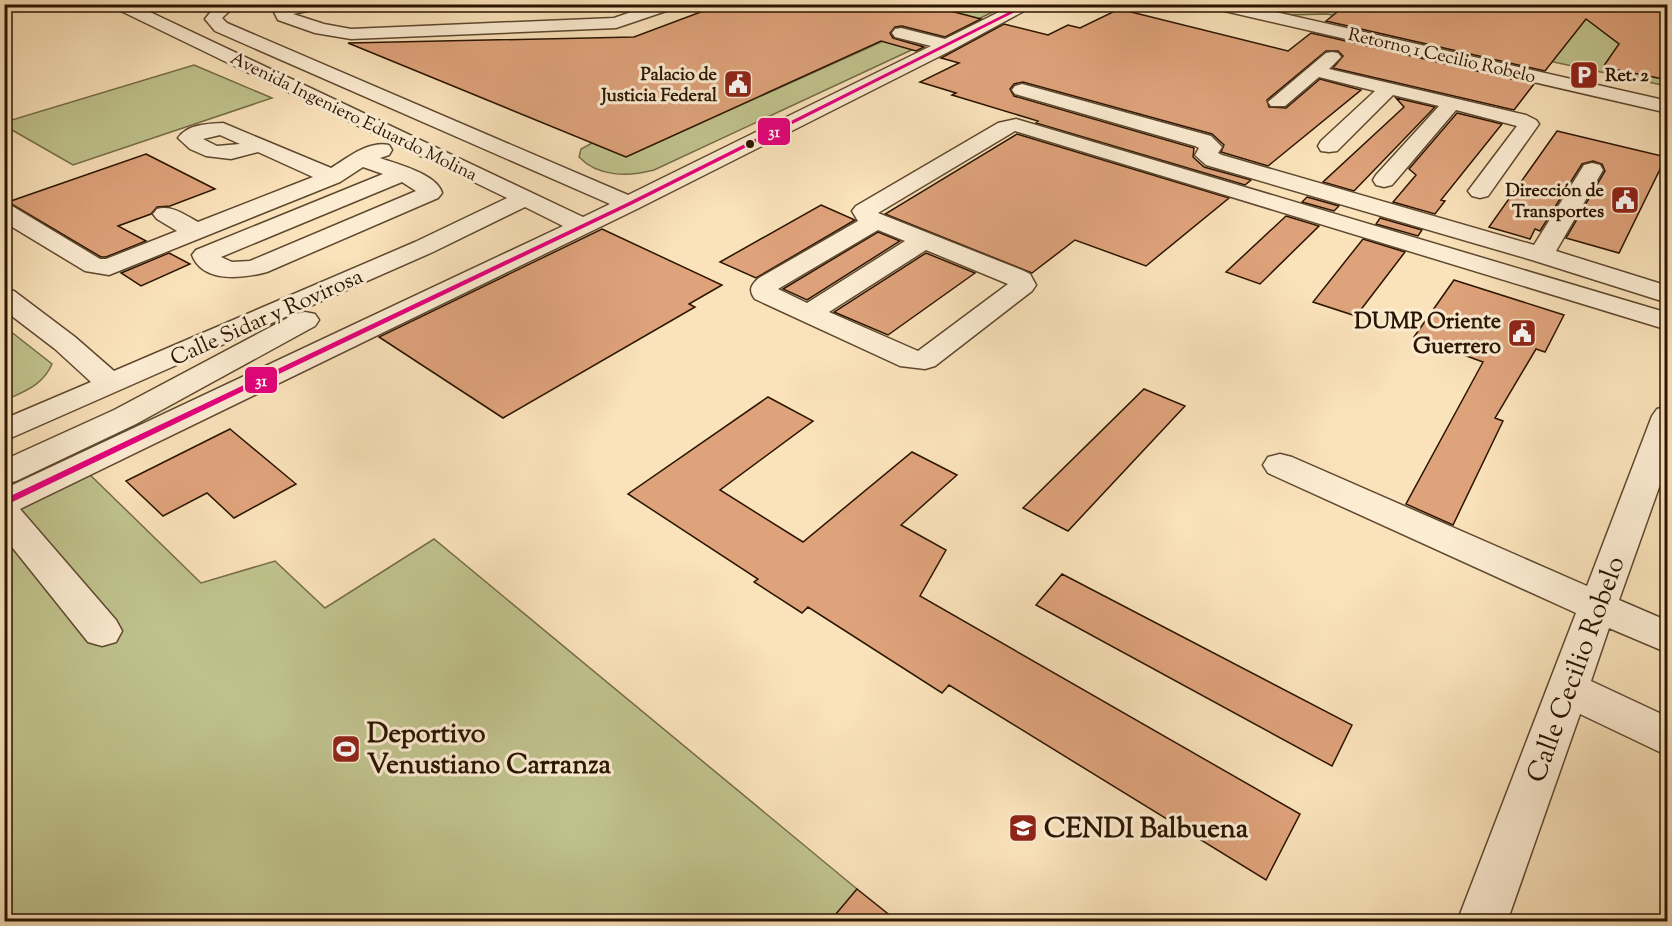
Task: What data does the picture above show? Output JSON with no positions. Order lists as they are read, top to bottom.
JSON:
{
  "streets": {
    "street": [
      "Retorno 1 Cecilio Robelo",
      "Avenida Ingeniero Eduardo Molina",
      "Calle Sidar y Rovirosa",
      "Calle Cecilio Robelo"
    ]
  },
  "crossings": [
    ["Avenida Ingeniero Eduardo Molina", "Calle Sidar y Rovirosa"]
  ],
  "places": {
    "parking": ["Ret. 2"],
    "public building": ["Palacio de Justicia Federal", "Dirección de Transportes", "DUMP Oriente Guerrero"],
    "sports": ["Deportivo Venustiano Carranza"],
    "school or university": ["CENDI Balbuena"]
  },
  "lines": ["transit line 31"]
}
